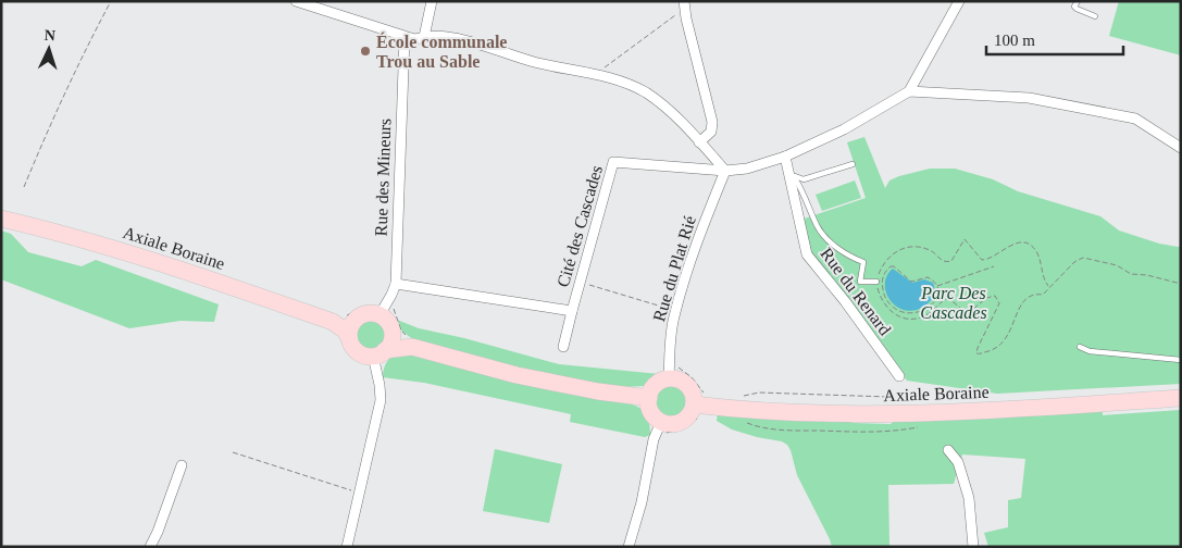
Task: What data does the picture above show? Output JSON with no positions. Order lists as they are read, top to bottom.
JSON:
{
  "streets": {
    "main road": ["Axiale Boraine"],
    "street": [
      "Rue des Mineurs",
      "Cité des Cascades",
      "Rue du Plat Rié",
      "Rue du Renard"
    ]
  },
  "crossings": [
    ["Rue des Mineurs", "Cité des Cascades"],
    ["Cité des Cascades", "Rue du Plat Rié"]
  ],
  "parks": ["Parc Des Cascades"],
  "places": ["École communale Trou au Sable"],
  "scale_bar": "100 m",
  "north": "top"
}
